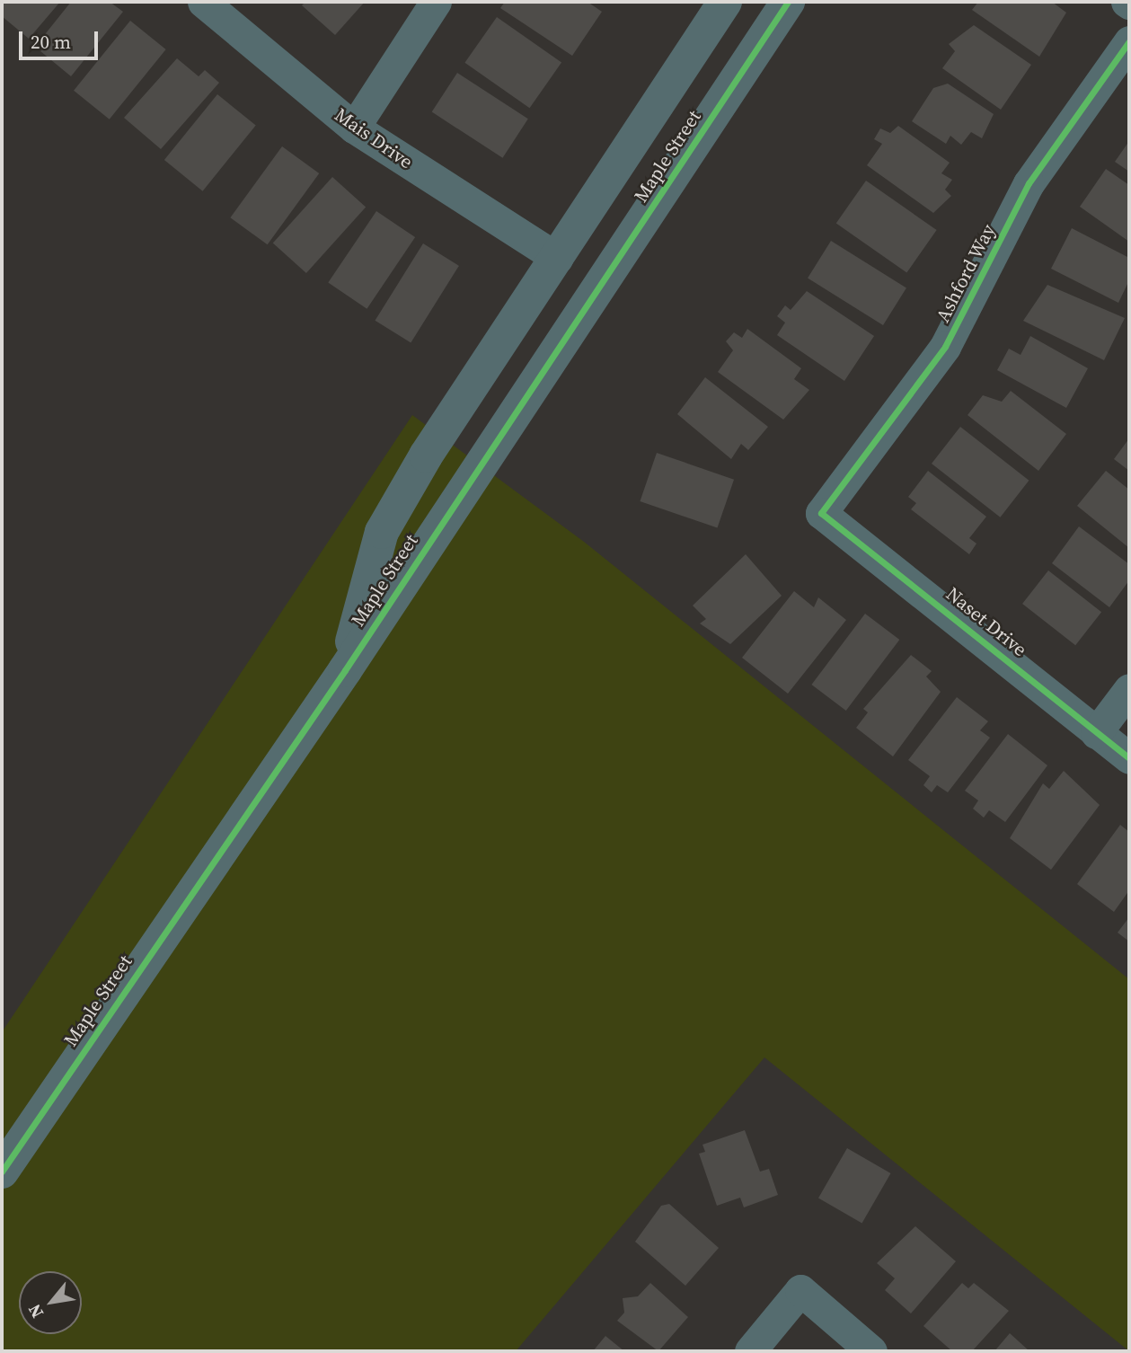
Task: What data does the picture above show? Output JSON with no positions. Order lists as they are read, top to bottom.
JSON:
{
  "streets": {
    "street": [
      "Mais Drive",
      "Maple Street",
      "Ashford Way",
      "Naset Drive"
    ]
  },
  "crossings": [
    ["Mais Drive", "Maple Street"],
    ["Ashford Way", "Naset Drive"]
  ],
  "scale_bar": "20 m",
  "north": "bottom left"
}
